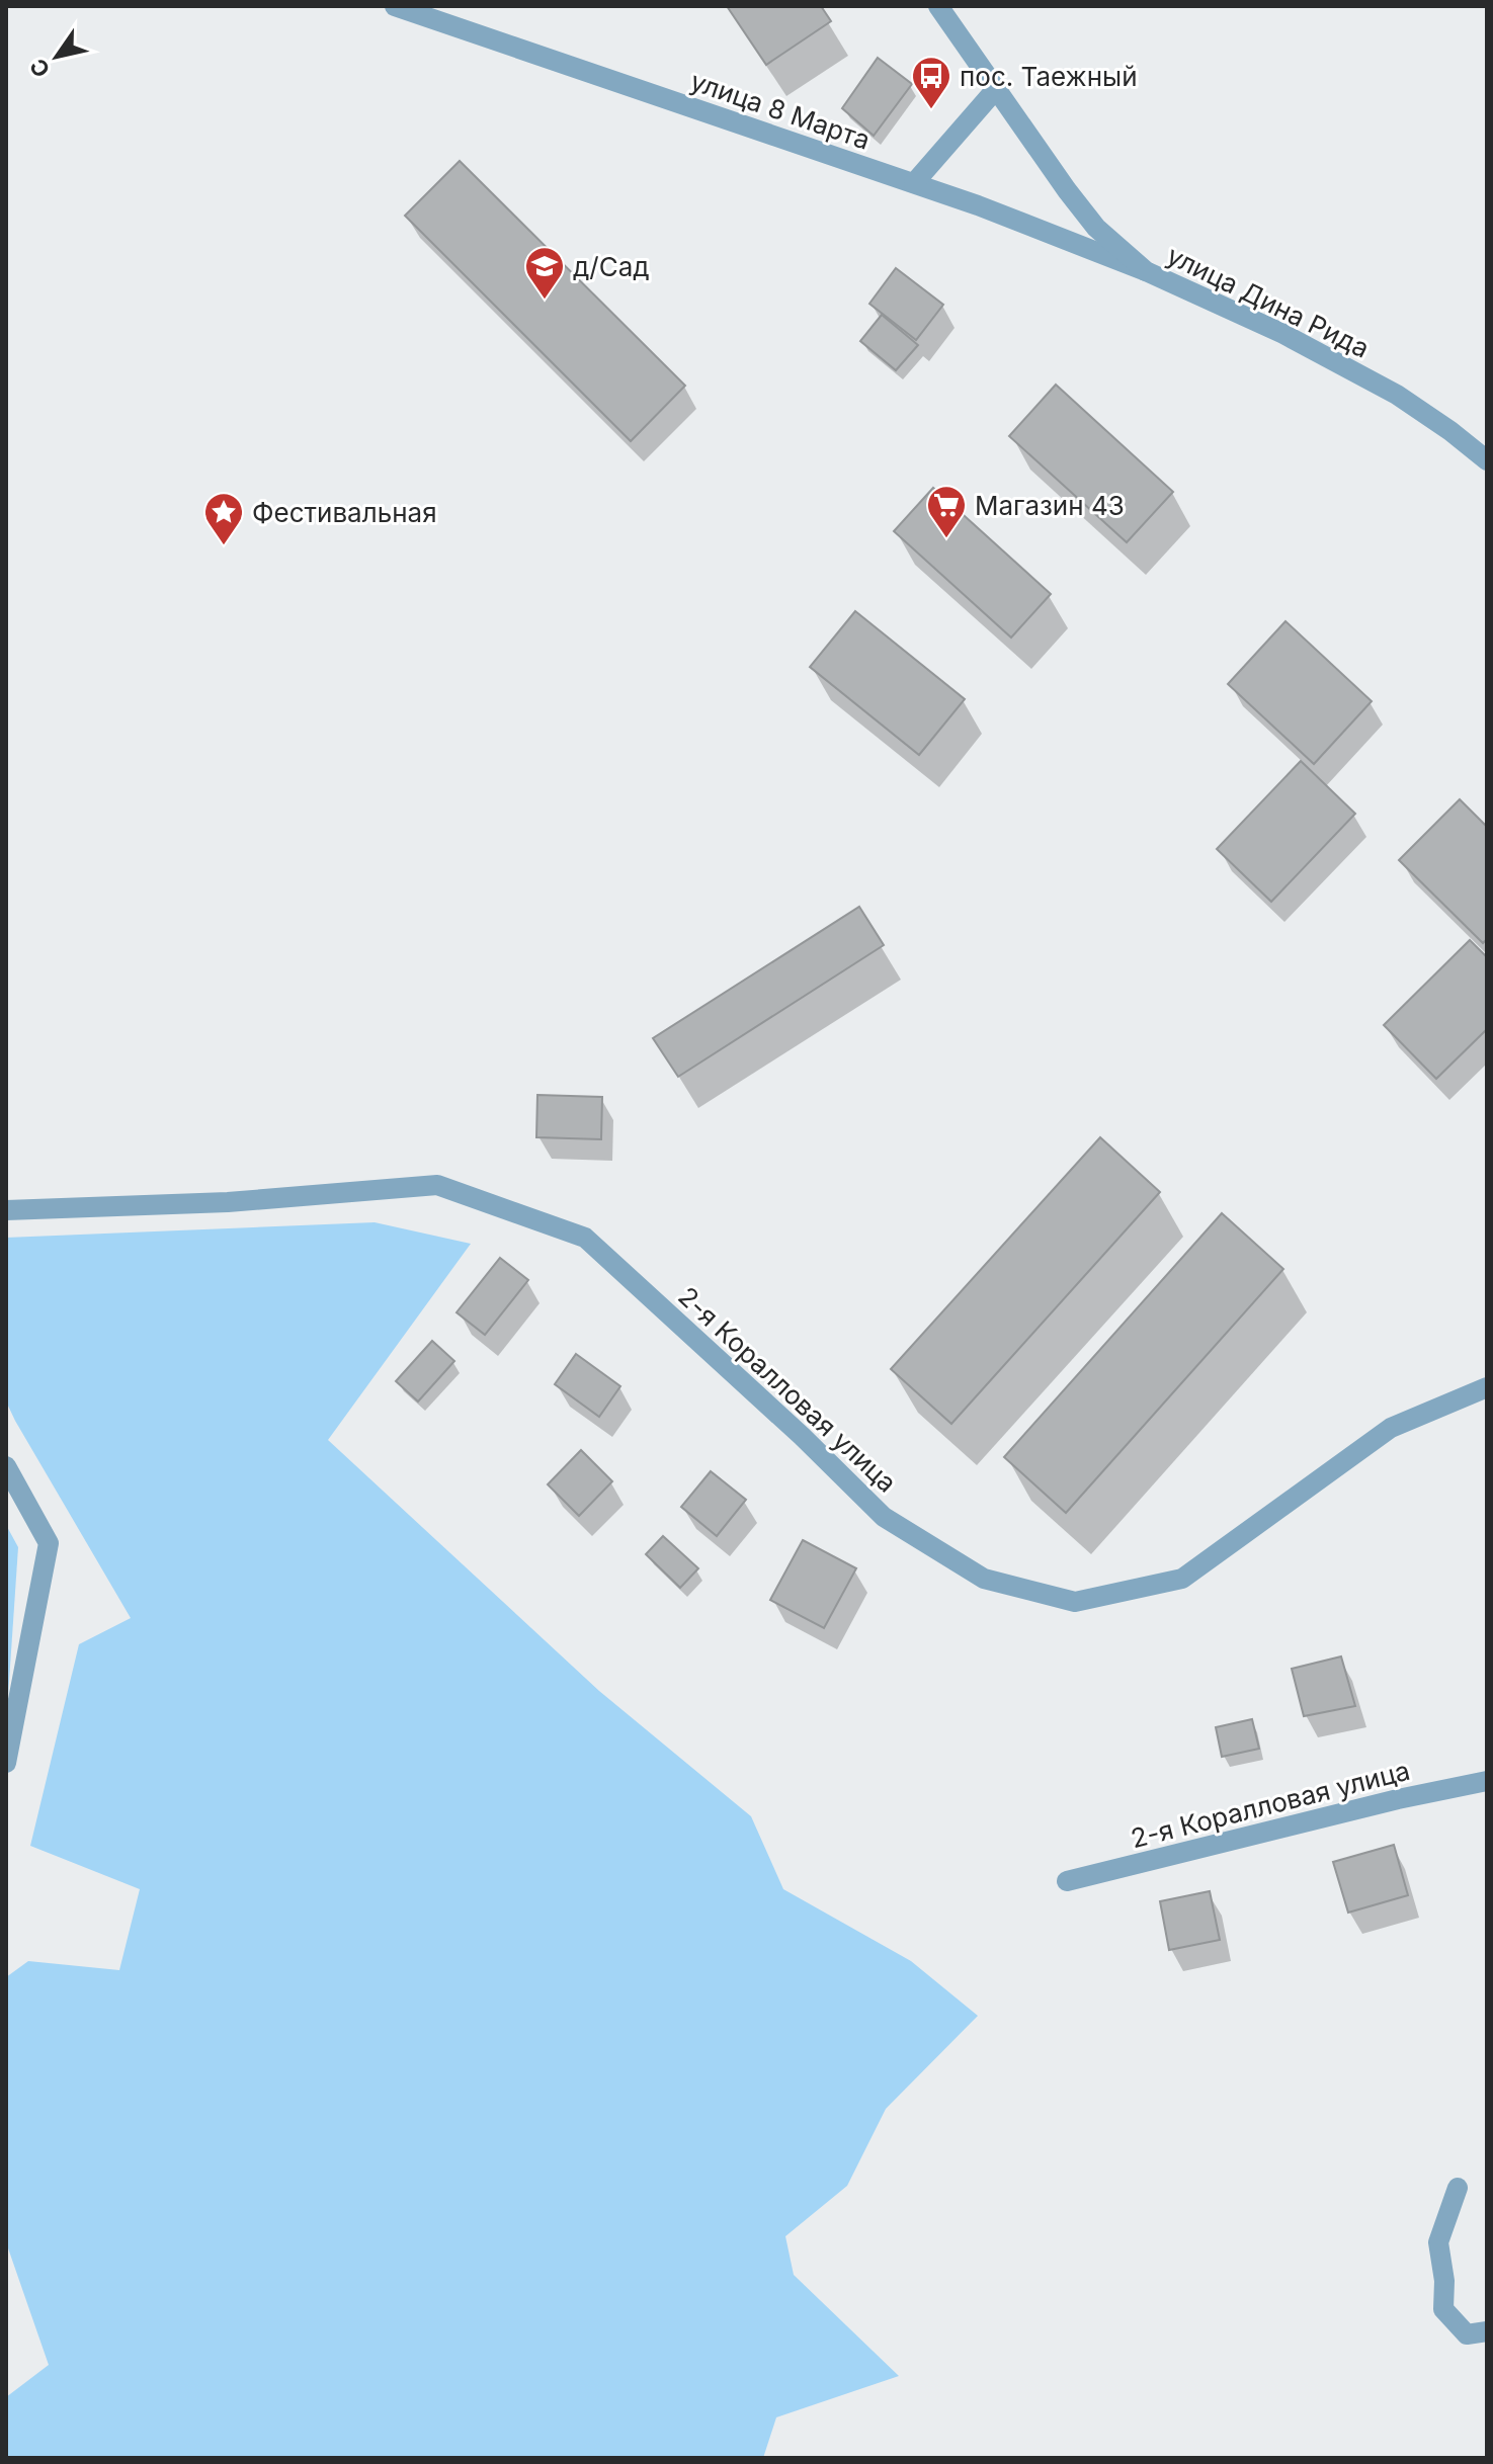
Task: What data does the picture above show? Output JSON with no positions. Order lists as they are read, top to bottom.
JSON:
{
  "streets": {
    "street": ["улица 8 Марта", "улица Дина Рида", "2-я Коралловая улица"]
  },
  "crossings": [
    ["улица 8 Марта", "улица Дина Рида"]
  ],
  "places": {
    "bus stop": ["пос. Таежный"],
    "school or university": ["д/Сад"],
    "supermarket": ["Магазин 43"],
    "place": ["Фестивальная"]
  },
  "north": "bottom left"
}
